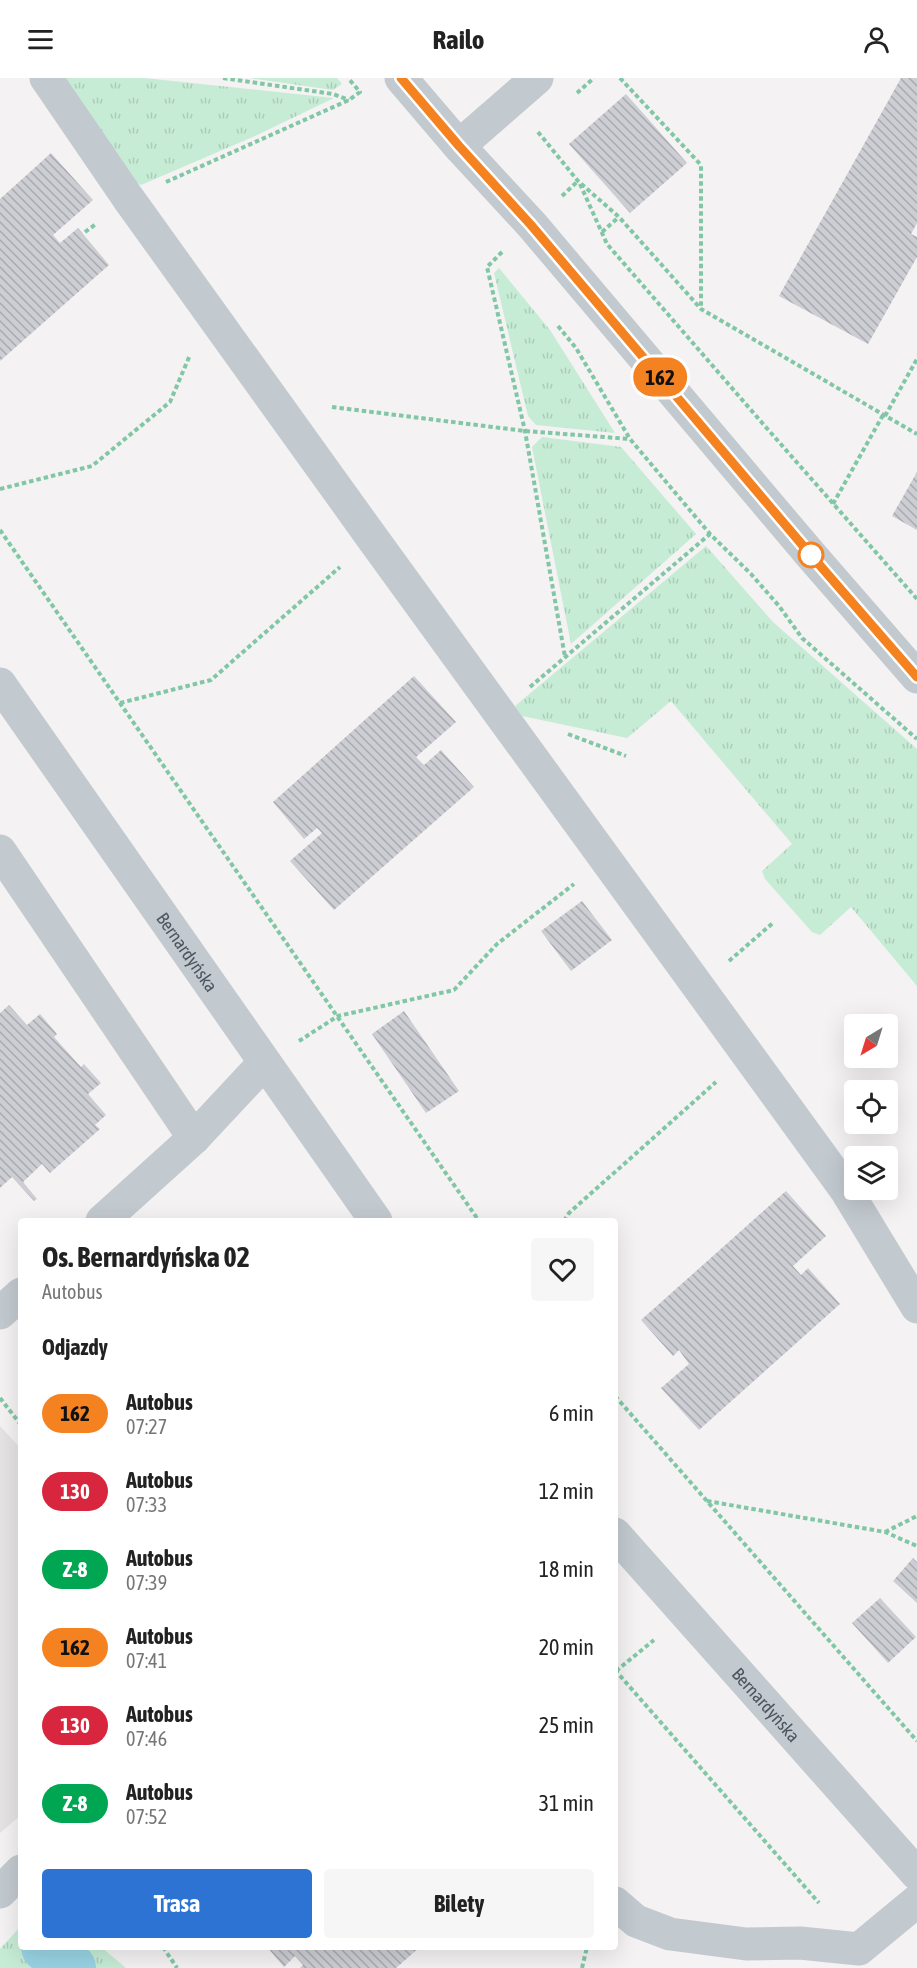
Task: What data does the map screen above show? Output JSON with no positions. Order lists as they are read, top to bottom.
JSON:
{
  "streets": {
    "street": ["Bernardyńska"]
  },
  "lines": ["bus line 162"],
  "north": "bottom left",
  "page": {
    "header": "Railo",
    "on_map": "162",
    "heading": [
      ["Os. Bernardyńska 02", "Autobus"],
      "Odjazdy"
    ],
    "list": [
      {
        "mark": "162",
        "name": "Autobus",
        "note": "07:27",
        "value": "6 min"
      },
      {
        "mark": "130",
        "name": "Autobus",
        "note": "07:33",
        "value": "12 min"
      },
      {
        "mark": "Z-8",
        "name": "Autobus",
        "note": "07:39",
        "value": "18 min"
      },
      {
        "mark": "162",
        "name": "Autobus",
        "note": "07:41",
        "value": "20 min"
      },
      {
        "mark": "130",
        "name": "Autobus",
        "note": "07:46",
        "value": "25 min"
      },
      {
        "mark": "Z-8",
        "name": "Autobus",
        "note": "07:52",
        "value": "31 min"
      }
    ],
    "buttons": ["Trasa", "Bilety"]
  }
}
